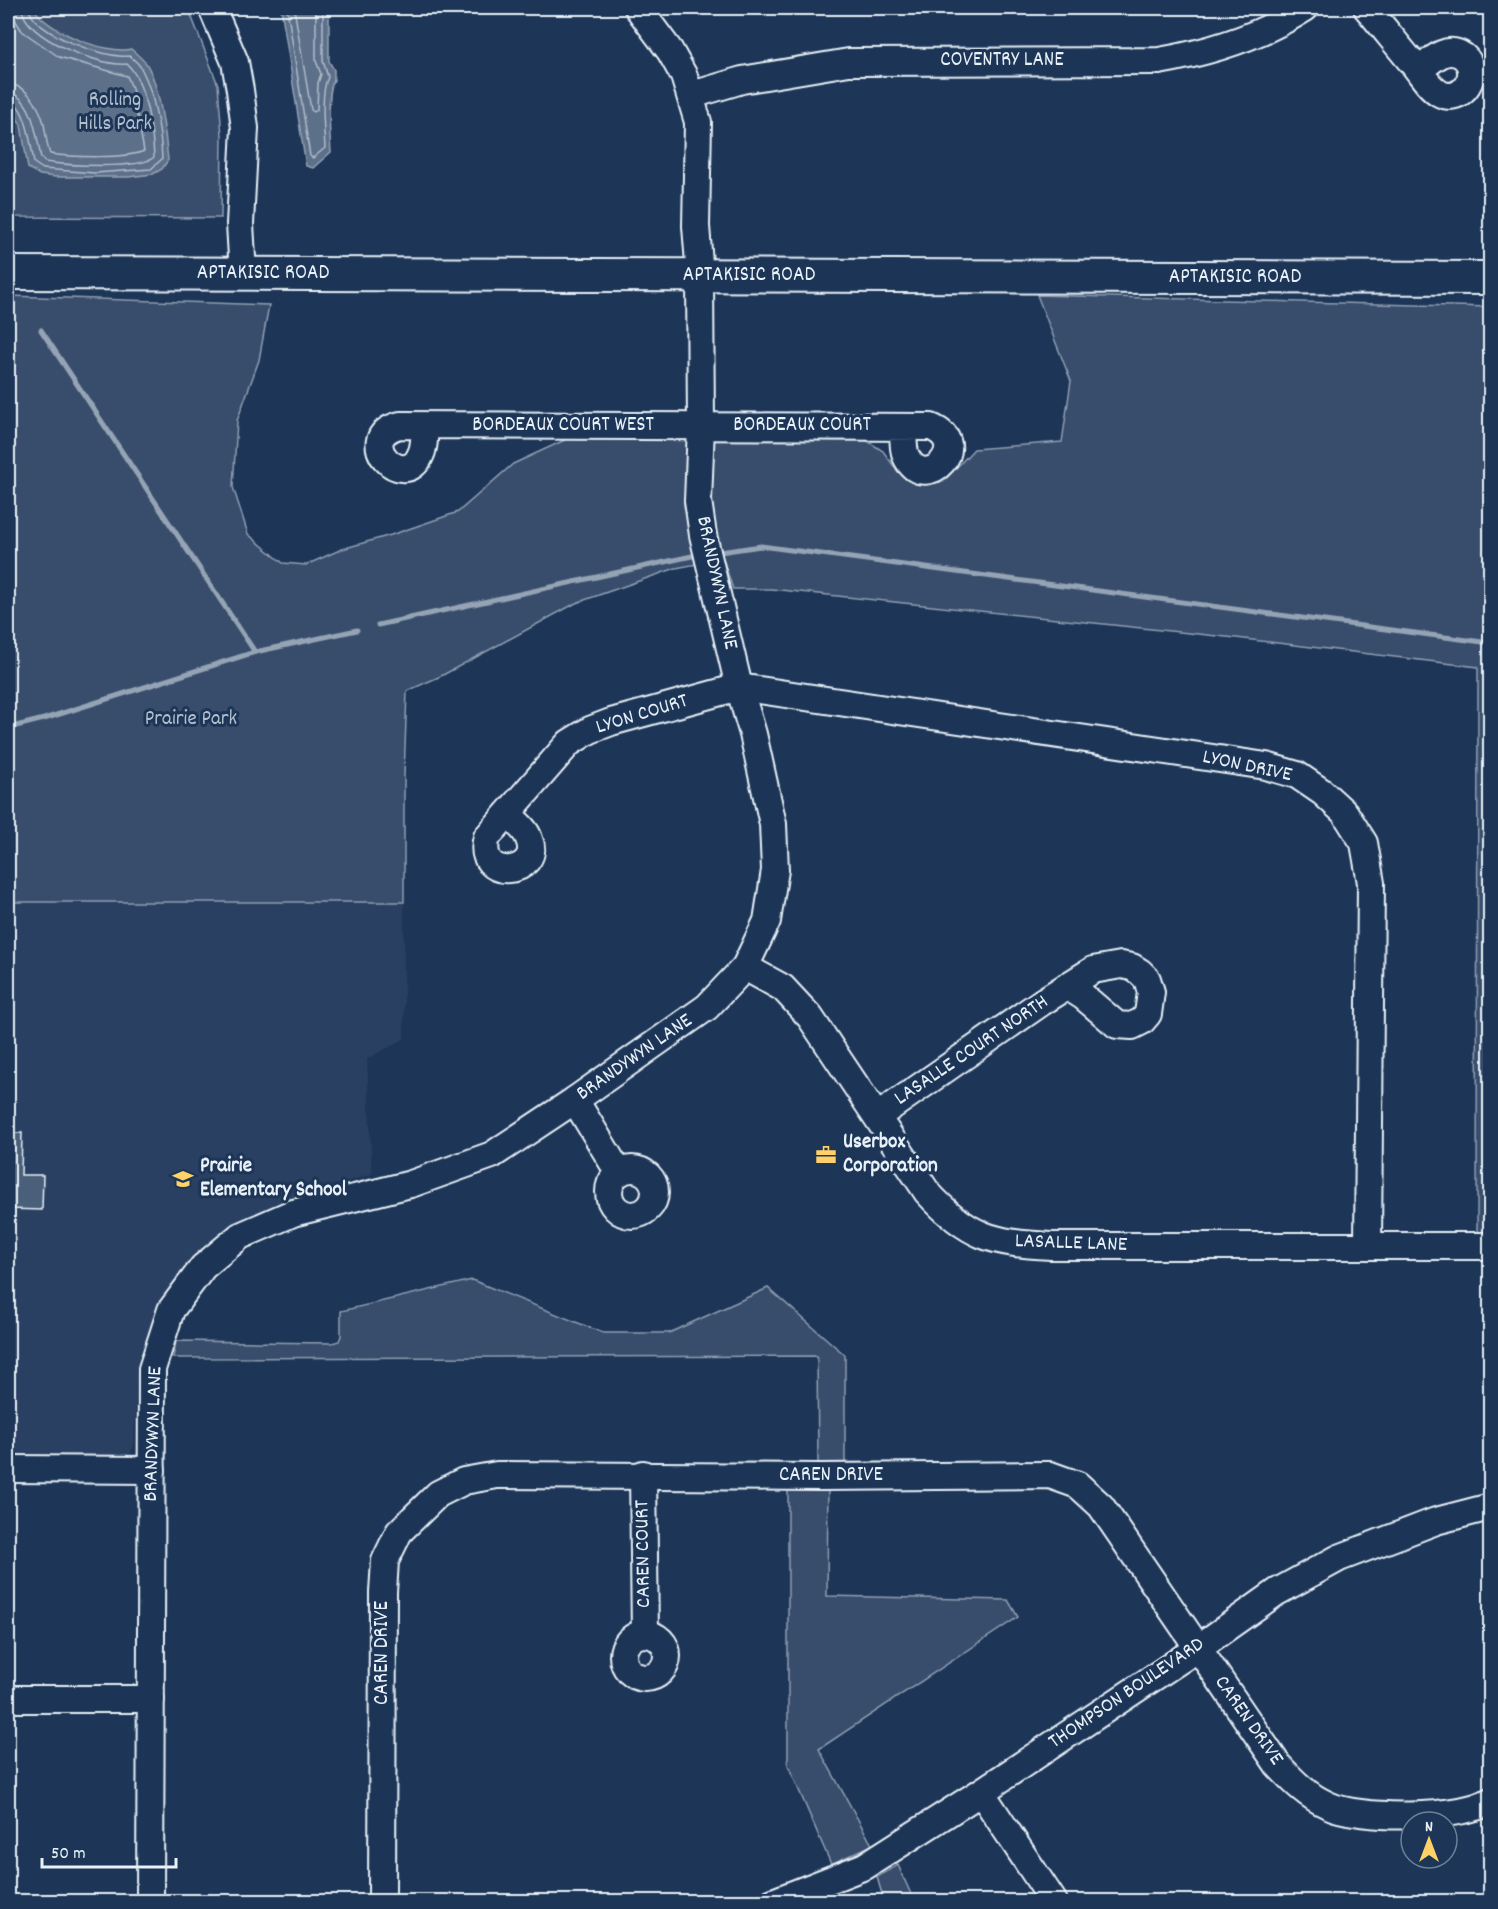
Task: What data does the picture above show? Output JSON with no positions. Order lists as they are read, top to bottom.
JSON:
{
  "streets": {
    "main road": ["APTAKISIC ROAD"],
    "street": [
      "COVENTRY LANE",
      "BORDEAUX COURT WEST",
      "BORDEAUX COURT",
      "BRANDYWYN LANE",
      "LYON COURT",
      "LYON DRIVE",
      "LASALLE COURT NORTH",
      "LASALLE LANE",
      "CAREN DRIVE",
      "CAREN COURT",
      "THOMPSON BOULEVARD"
    ]
  },
  "crossings": [
    ["COVENTRY LANE", "BRANDYWYN LANE"],
    ["APTAKISIC ROAD", "BRANDYWYN LANE"],
    ["BORDEAUX COURT WEST", "BORDEAUX COURT"],
    ["BORDEAUX COURT WEST", "BRANDYWYN LANE"],
    ["BORDEAUX COURT", "BRANDYWYN LANE"],
    ["BRANDYWYN LANE", "LYON COURT"],
    ["BRANDYWYN LANE", "LYON DRIVE"],
    ["BRANDYWYN LANE", "LASALLE LANE"],
    ["LYON COURT", "LYON DRIVE"],
    ["LYON DRIVE", "LASALLE LANE"],
    ["LASALLE COURT NORTH", "LASALLE LANE"],
    ["CAREN DRIVE", "CAREN COURT"],
    ["CAREN DRIVE", "THOMPSON BOULEVARD"]
  ],
  "parks": ["Rolling Hills Park", "Prairie Park"],
  "places": {
    "office": ["Userbox Corporation"],
    "school or university": ["Prairie Elementary School"]
  },
  "scale_bar": "50 m",
  "north": "top"
}
